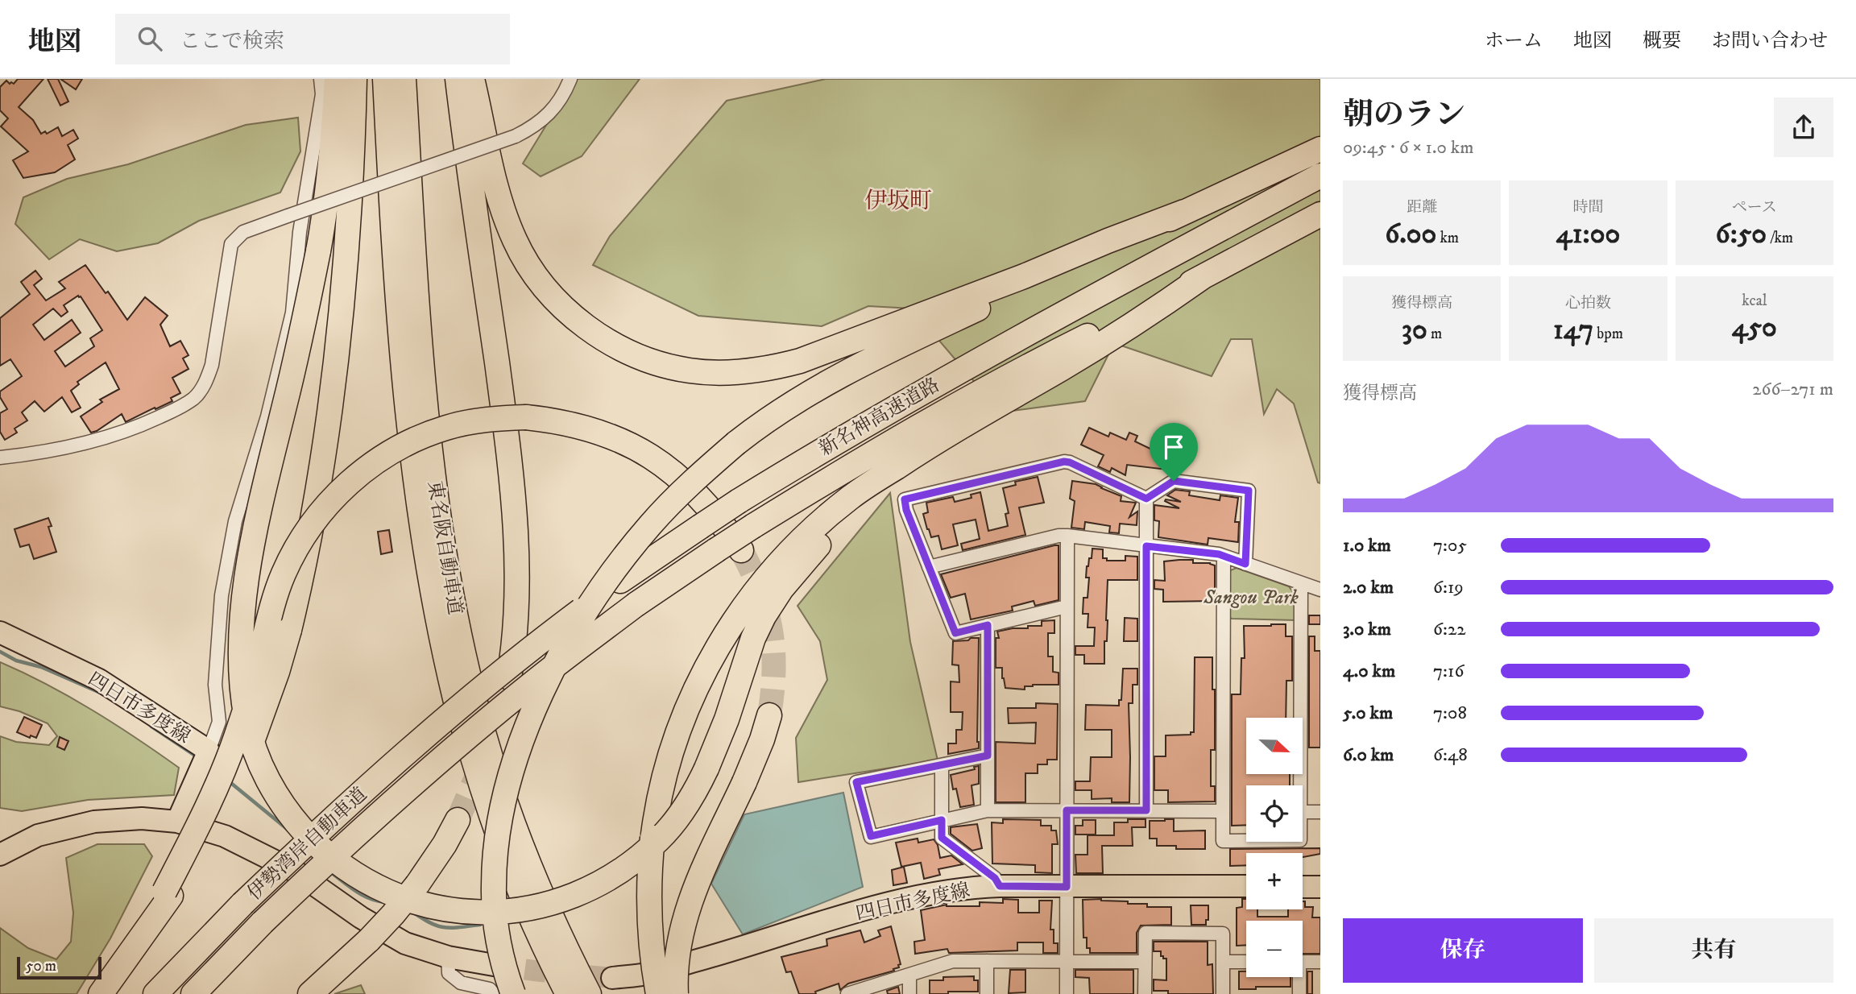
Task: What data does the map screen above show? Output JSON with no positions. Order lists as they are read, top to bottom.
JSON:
{
  "streets": {
    "highway": ["新名神高速道路", "東名阪自動車道", "伊勢湾岸自動車道"],
    "main road": ["四日市多度線"]
  },
  "crossings": [
    ["新名神高速道路", "伊勢湾岸自動車道"]
  ],
  "districts": ["伊坂町"],
  "parks": ["Sangou Park"],
  "scale_bar": "50 m",
  "north": "right",
  "page": {
    "header": "地図",
    "search": "ここで検索",
    "nav": [
      "ホーム",
      "地図",
      "概要",
      "お問い合わせ"
    ],
    "heading": ["朝のラン", "09:45 · 6 × 1.0 km"],
    "stats": [
      ["距離", "6.00 km"],
      ["時間", "41:00"],
      ["ペース", "6:50 /km"],
      ["獲得標高", "30 m"],
      ["心拍数", "147 bpm"],
      ["kcal", "450"]
    ],
    "chart": ["獲得標高", "266–271 m"],
    "list": [
      {
        "name": "1.0 km",
        "note": "7:05"
      },
      {
        "name": "2.0 km",
        "note": "6:19"
      },
      {
        "name": "3.0 km",
        "note": "6:22"
      },
      {
        "name": "4.0 km",
        "note": "7:16"
      },
      {
        "name": "5.0 km",
        "note": "7:08"
      },
      {
        "name": "6.0 km",
        "note": "6:48"
      }
    ],
    "map_buttons": ["+", "−"],
    "buttons": ["保存", "共有"],
    "scale": "50 m"
  }
}
